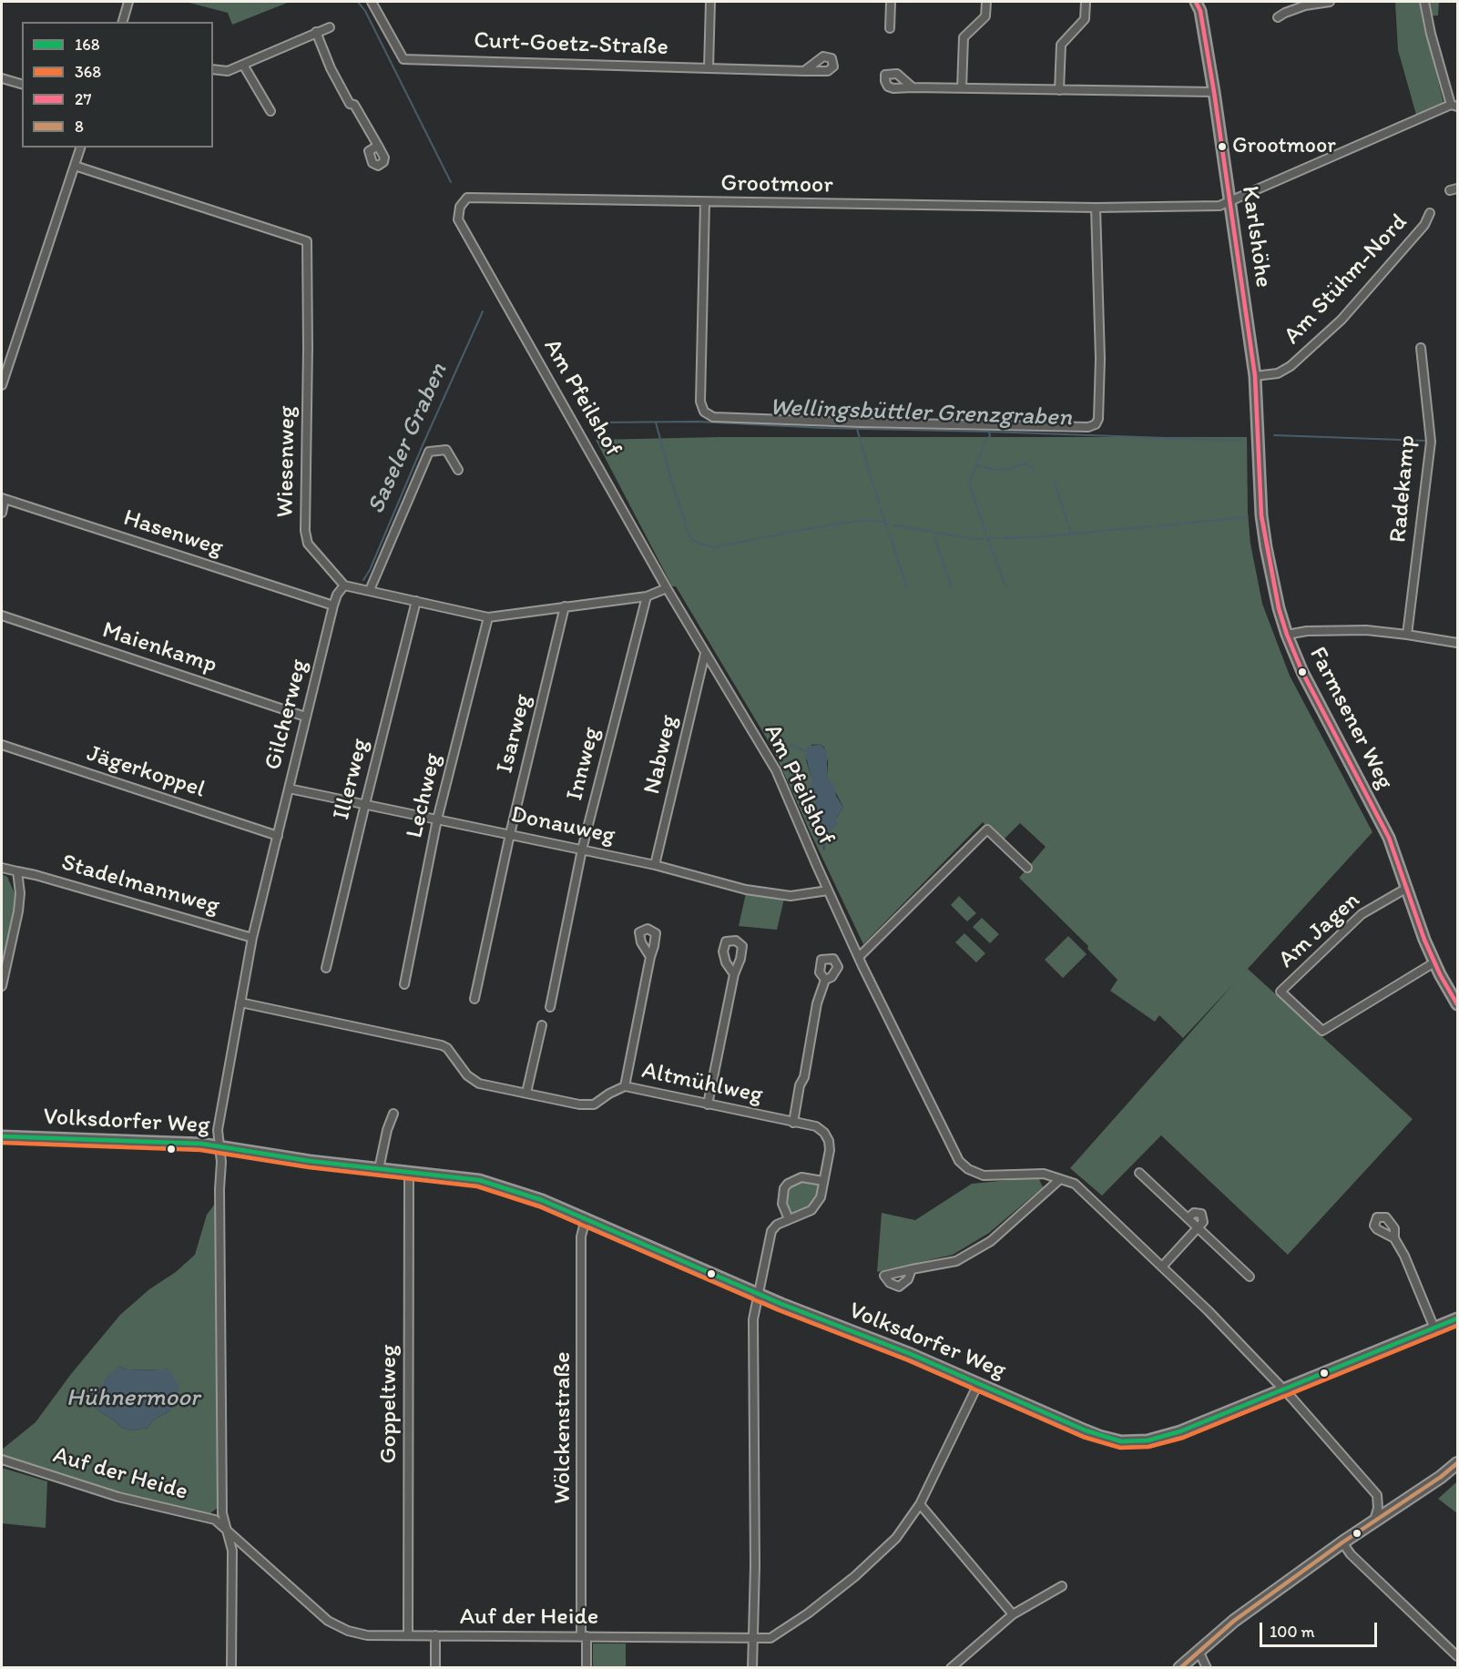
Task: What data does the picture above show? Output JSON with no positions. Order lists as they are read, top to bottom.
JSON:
{
  "streets": {
    "street": [
      "Curt-Goetz-Straße",
      "Grootmoor",
      "Karlshöhe",
      "Am Stühm-Nord",
      "Am Pfeilshof",
      "Wiesenweg",
      "Radekamp",
      "Hasenweg",
      "Maienkamp",
      "Gilcherweg",
      "Farmsener Weg",
      "Isarweg",
      "Nabweg",
      "Innweg",
      "Jägerkoppel",
      "Illerweg",
      "Lechweg",
      "Donauweg",
      "Stadelmannweg",
      "Am Jagen",
      "Altmühlweg",
      "Volksdorfer Weg",
      "Goppeltweg",
      "Wölckenstraße",
      "Auf der Heide"
    ]
  },
  "crossings": [
    ["Grootmoor", "Karlshöhe"],
    ["Grootmoor", "Am Pfeilshof"],
    ["Karlshöhe", "Am Stühm-Nord"],
    ["Karlshöhe", "Farmsener Weg"],
    ["Am Pfeilshof", "Nabweg"],
    ["Am Pfeilshof", "Donauweg"],
    ["Am Pfeilshof", "Volksdorfer Weg"],
    ["Wiesenweg", "Gilcherweg"],
    ["Hasenweg", "Gilcherweg"],
    ["Maienkamp", "Gilcherweg"],
    ["Gilcherweg", "Jägerkoppel"],
    ["Gilcherweg", "Donauweg"],
    ["Gilcherweg", "Stadelmannweg"],
    ["Gilcherweg", "Altmühlweg"],
    ["Gilcherweg", "Volksdorfer Weg"],
    ["Gilcherweg", "Auf der Heide"],
    ["Farmsener Weg", "Am Jagen"],
    ["Isarweg", "Donauweg"],
    ["Nabweg", "Donauweg"],
    ["Innweg", "Donauweg"],
    ["Illerweg", "Donauweg"],
    ["Lechweg", "Donauweg"],
    ["Altmühlweg", "Volksdorfer Weg"],
    ["Altmühlweg", "Auf der Heide"],
    ["Volksdorfer Weg", "Goppeltweg"],
    ["Volksdorfer Weg", "Wölckenstraße"],
    ["Volksdorfer Weg", "Auf der Heide"],
    ["Goppeltweg", "Auf der Heide"],
    ["Wölckenstraße", "Auf der Heide"]
  ],
  "water": ["Wellingsbüttler Grenzgraben", "Saseler Graben", "Hühnermoor"],
  "places": ["Grootmoor"],
  "lines": [
    "transit line 27",
    "transit line 168",
    "transit line 368",
    "transit line 8"
  ],
  "legend": [
    "168",
    "368",
    "27",
    "8"
  ],
  "scale_bar": "100 m"
}
